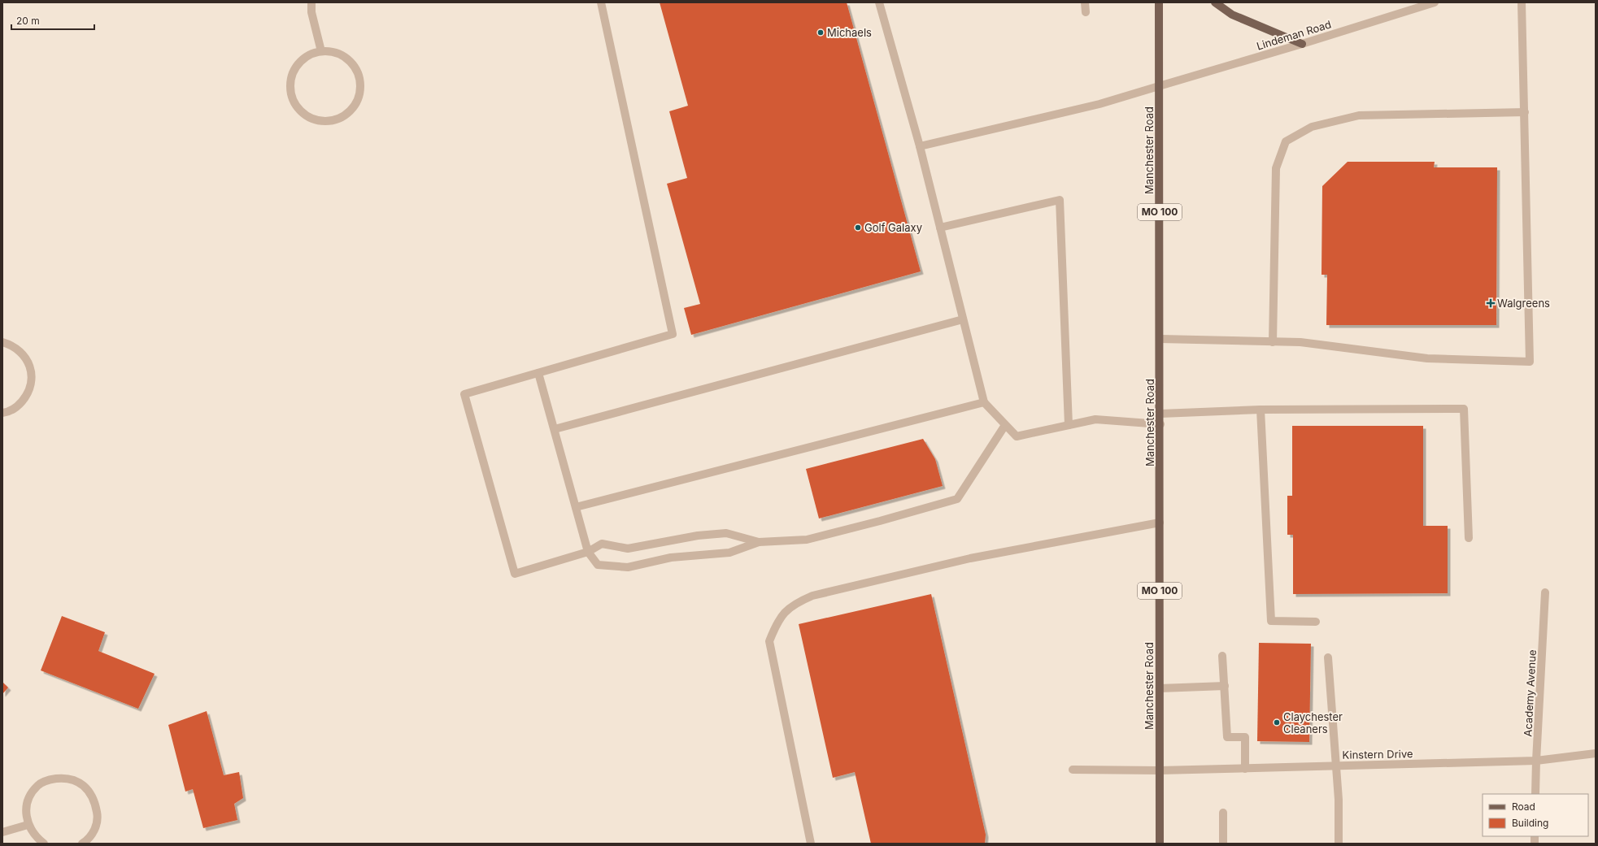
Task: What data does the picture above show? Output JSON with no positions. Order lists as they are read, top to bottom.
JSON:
{
  "streets": {
    "main road": ["Manchester Road", "MO 100"],
    "street": ["Lindeman Road", "Academy Avenue", "Kinstern Drive"]
  },
  "crossings": [
    ["Lindeman Road", "Manchester Road"],
    ["Manchester Road", "Kinstern Drive"],
    ["Academy Avenue", "Kinstern Drive"]
  ],
  "places": {
    "other": ["Michaels", "Golf Galaxy", "Claychester Cleaners"],
    "health": ["Walgreens"]
  },
  "legend": ["Road", "Building"],
  "scale_bar": "20 m"
}
